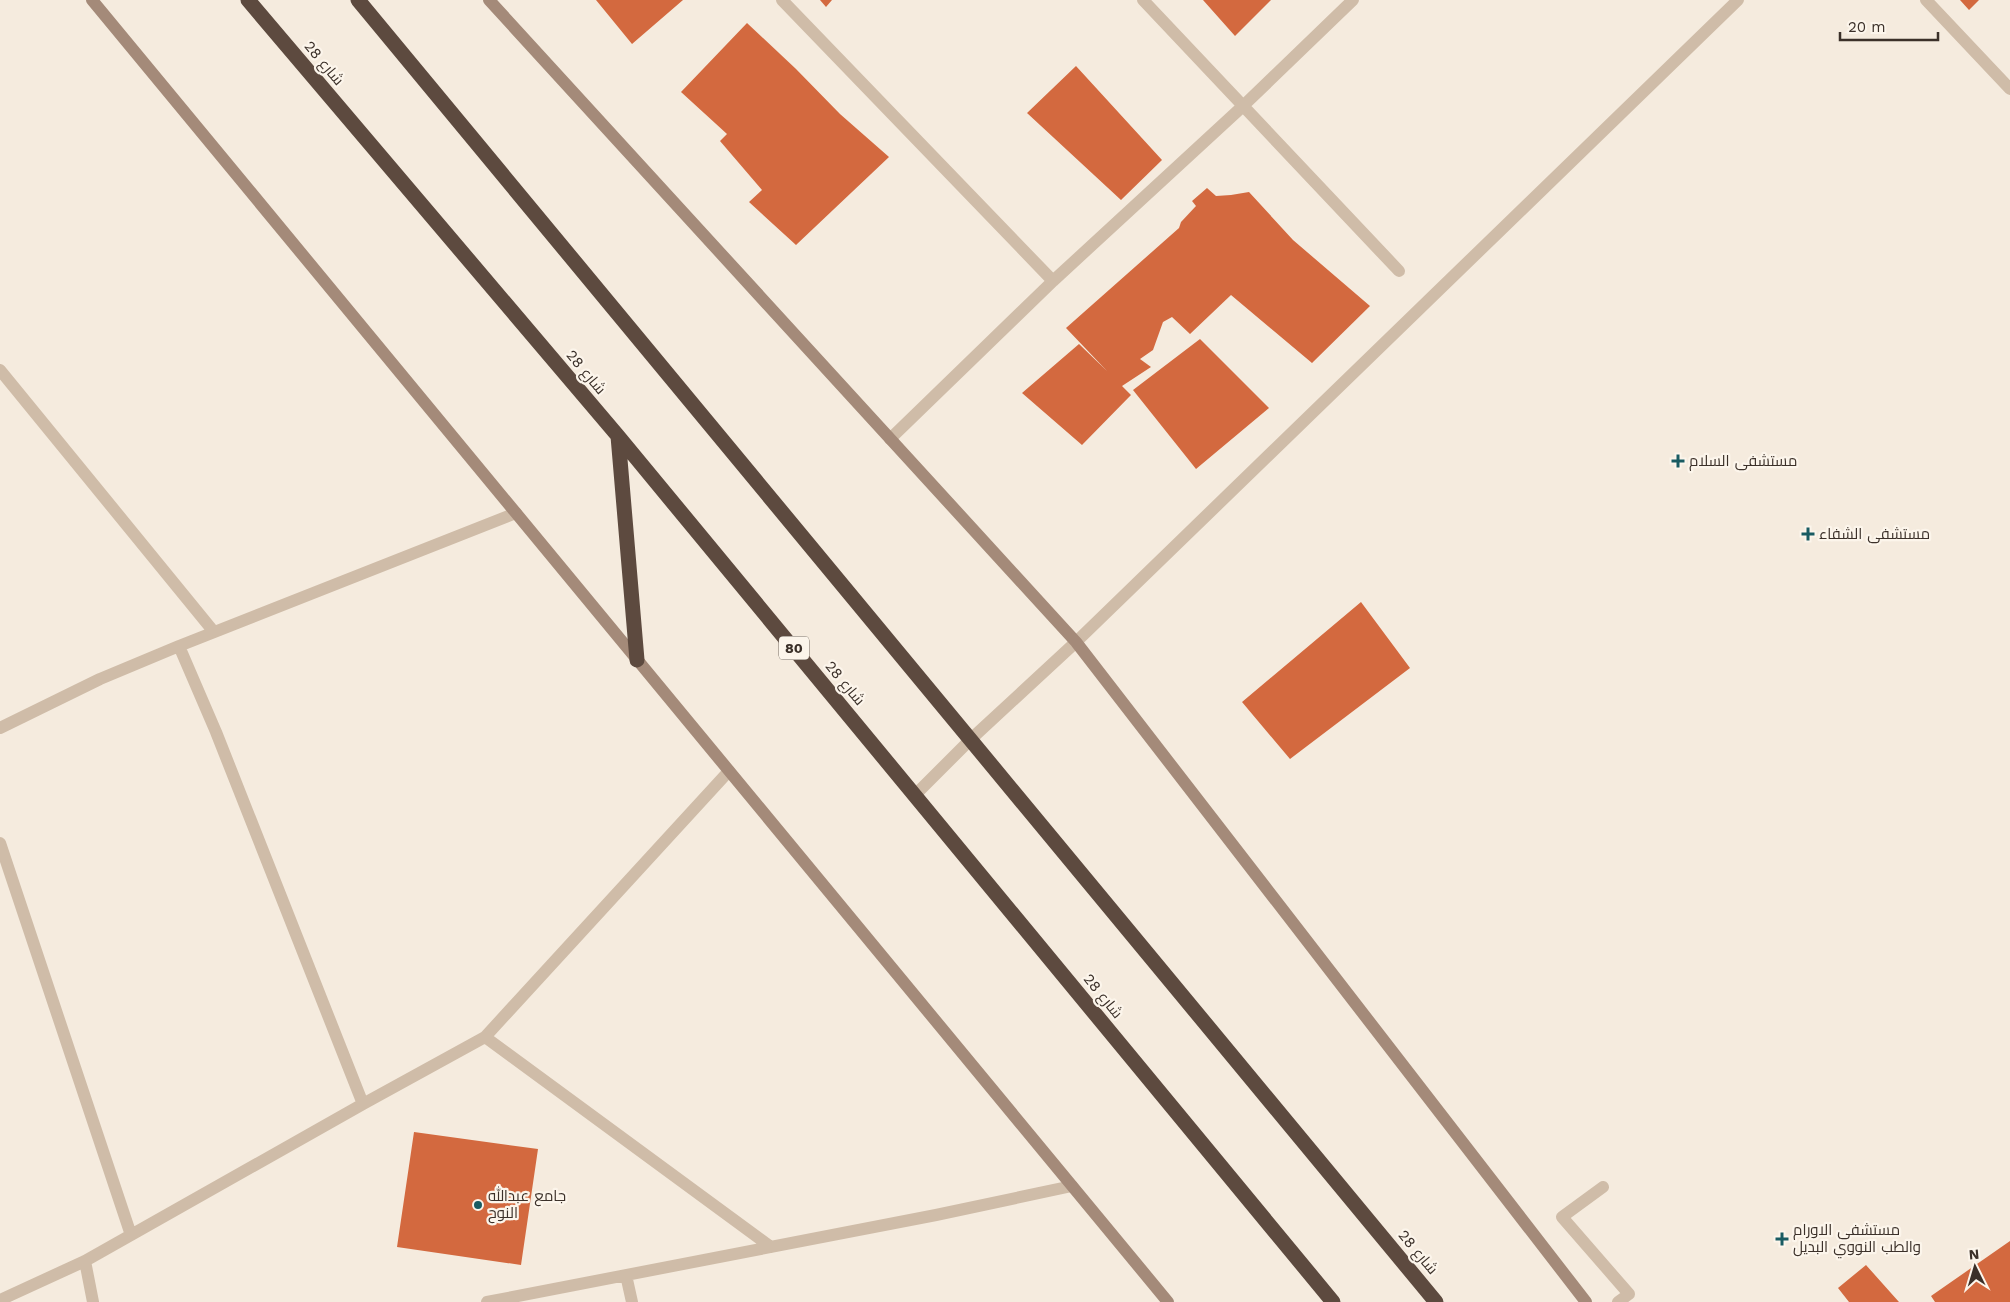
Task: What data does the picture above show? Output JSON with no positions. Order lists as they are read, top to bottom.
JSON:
{
  "streets": {
    "highway": ["شارع 28", "80"]
  },
  "places": {
    "health": ["مستشفى السلام", "مستشفى الشفاء", "مستشفى الاورام والطب النووي البديل"],
    "other": ["جامع عبدالله النوح"]
  },
  "scale_bar": "20 m",
  "north": "top"
}
